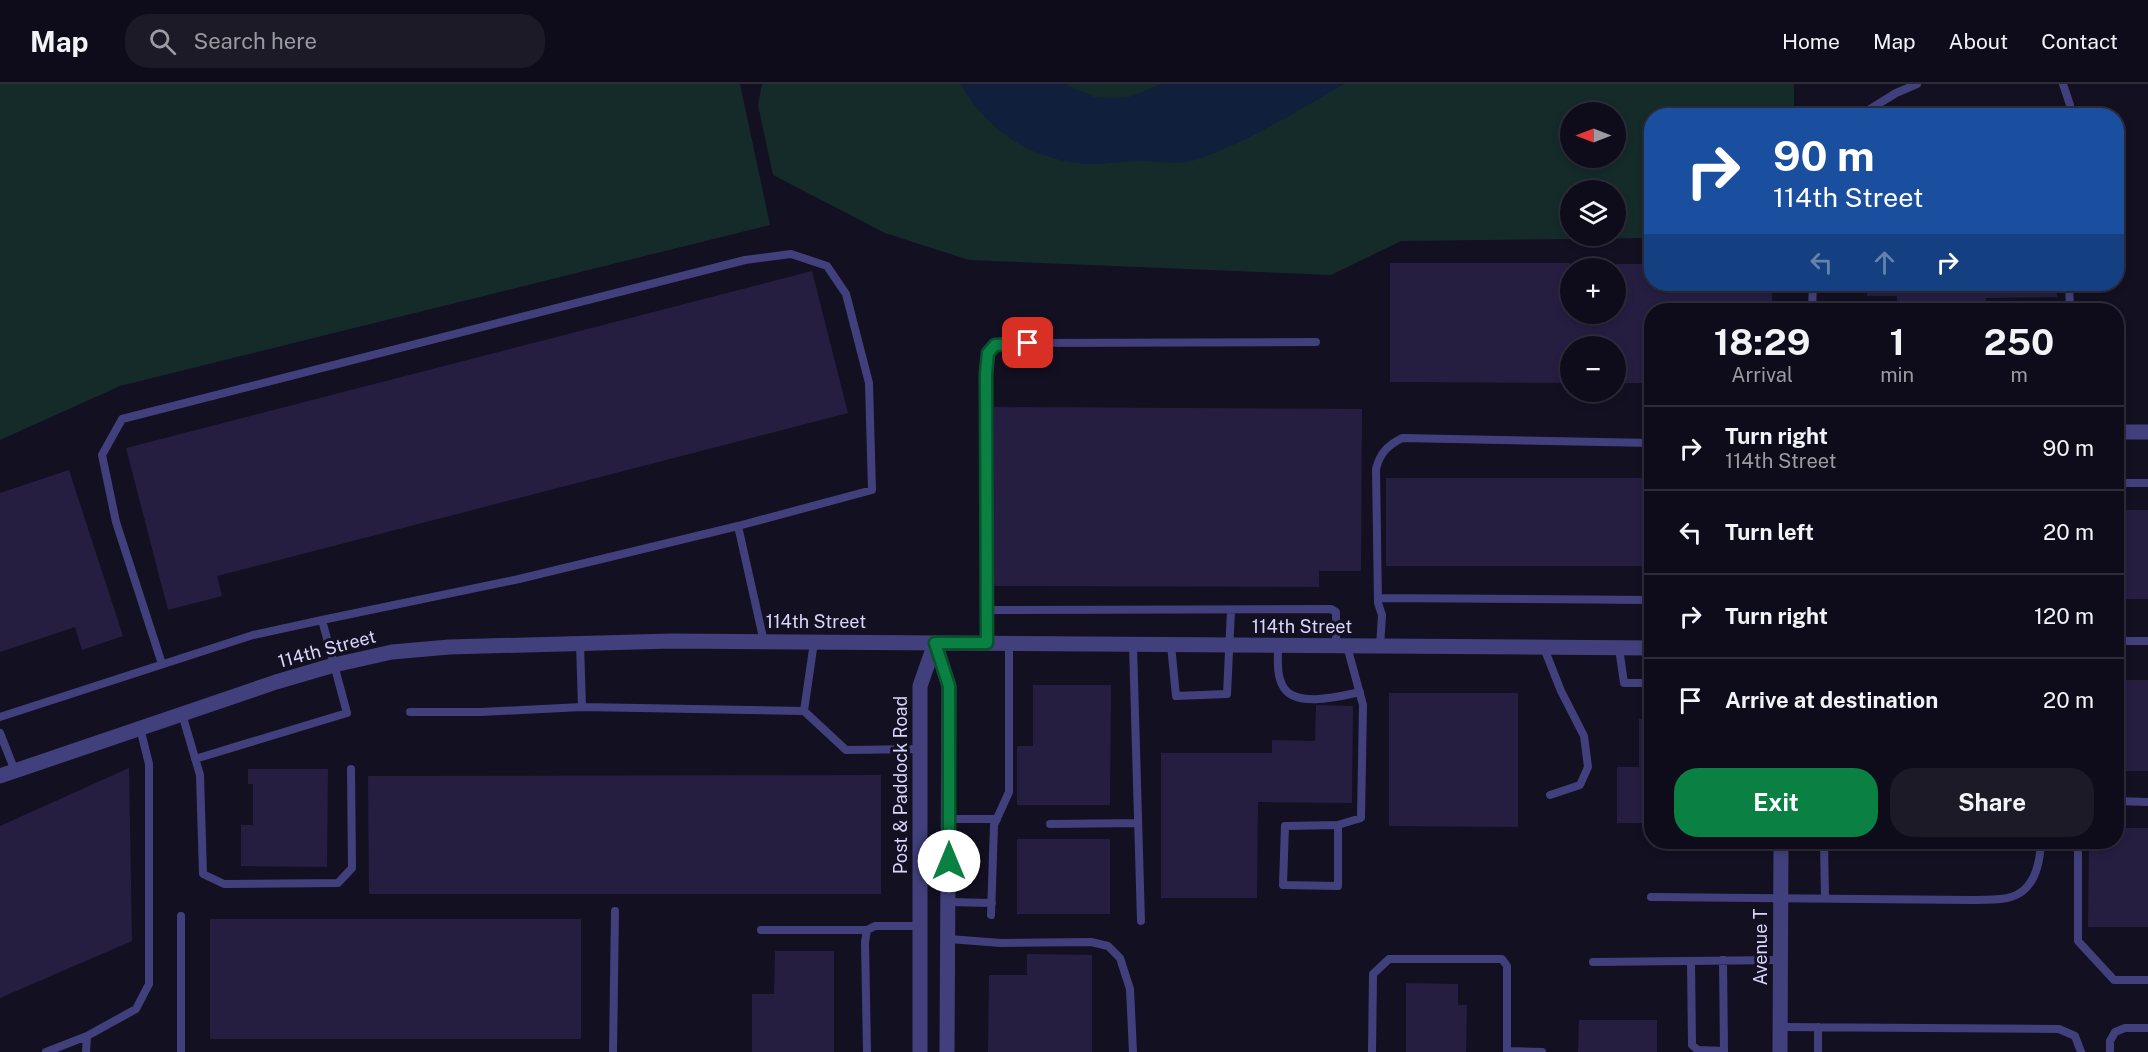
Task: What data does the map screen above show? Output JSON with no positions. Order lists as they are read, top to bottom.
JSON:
{
  "streets": {
    "street": ["114th Street", "Post & Paddock Road", "Avenue T"]
  },
  "crossings": [
    ["114th Street", "Post & Paddock Road"]
  ],
  "north": "left",
  "page": {
    "header": "Map",
    "search": "Search here",
    "nav": [
      "Home",
      "Map",
      "About",
      "Contact"
    ],
    "map_buttons": ["+", "−"],
    "turn": ["90 m", "114th Street"],
    "eta": [
      "18:29",
      "Arrival",
      "1",
      "min",
      "250",
      "m"
    ],
    "list": [
      {
        "name": "Turn right",
        "note": "114th Street",
        "value": "90 m"
      },
      {
        "name": "Turn left",
        "value": "20 m"
      },
      {
        "name": "Turn right",
        "value": "120 m"
      },
      {
        "name": "Arrive at destination",
        "value": "20 m"
      }
    ],
    "buttons": ["Exit", "Share"]
  }
}
